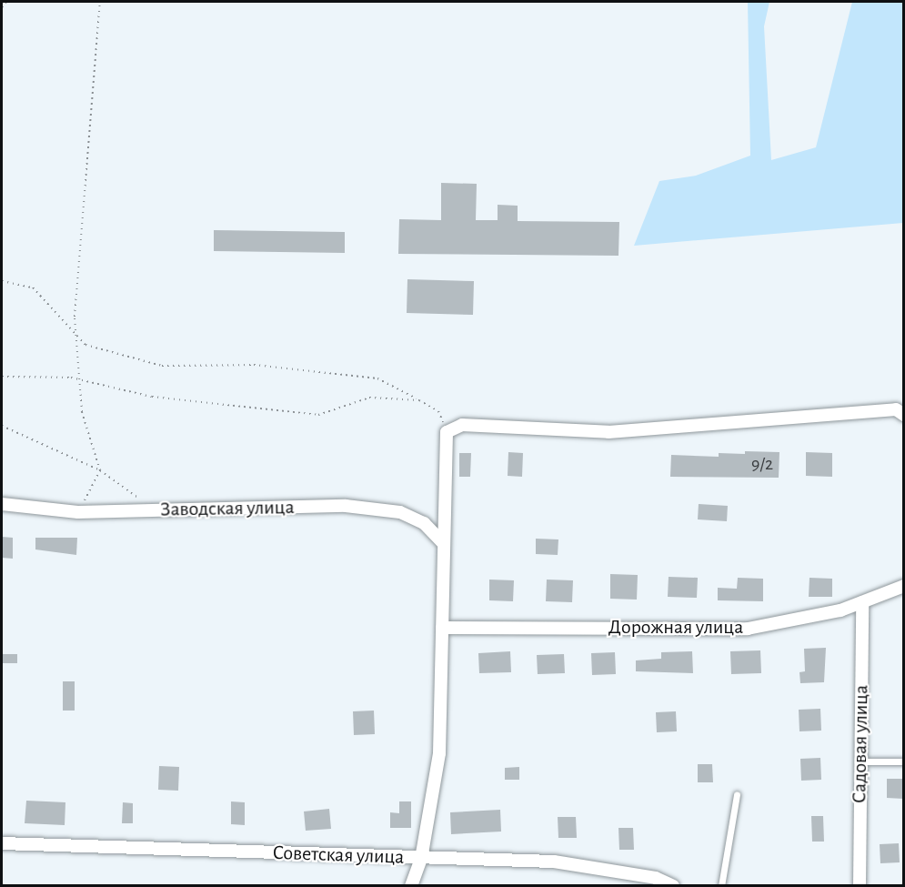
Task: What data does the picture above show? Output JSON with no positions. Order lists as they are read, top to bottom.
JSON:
{
  "streets": {
    "street": [
      "Заводская улица",
      "Дорожная улица",
      "Садовая улица",
      "Советская улица"
    ]
  },
  "crossings": [
    ["Дорожная улица", "Садовая улица"]
  ],
  "house_numbers": ["9/2"]
}
